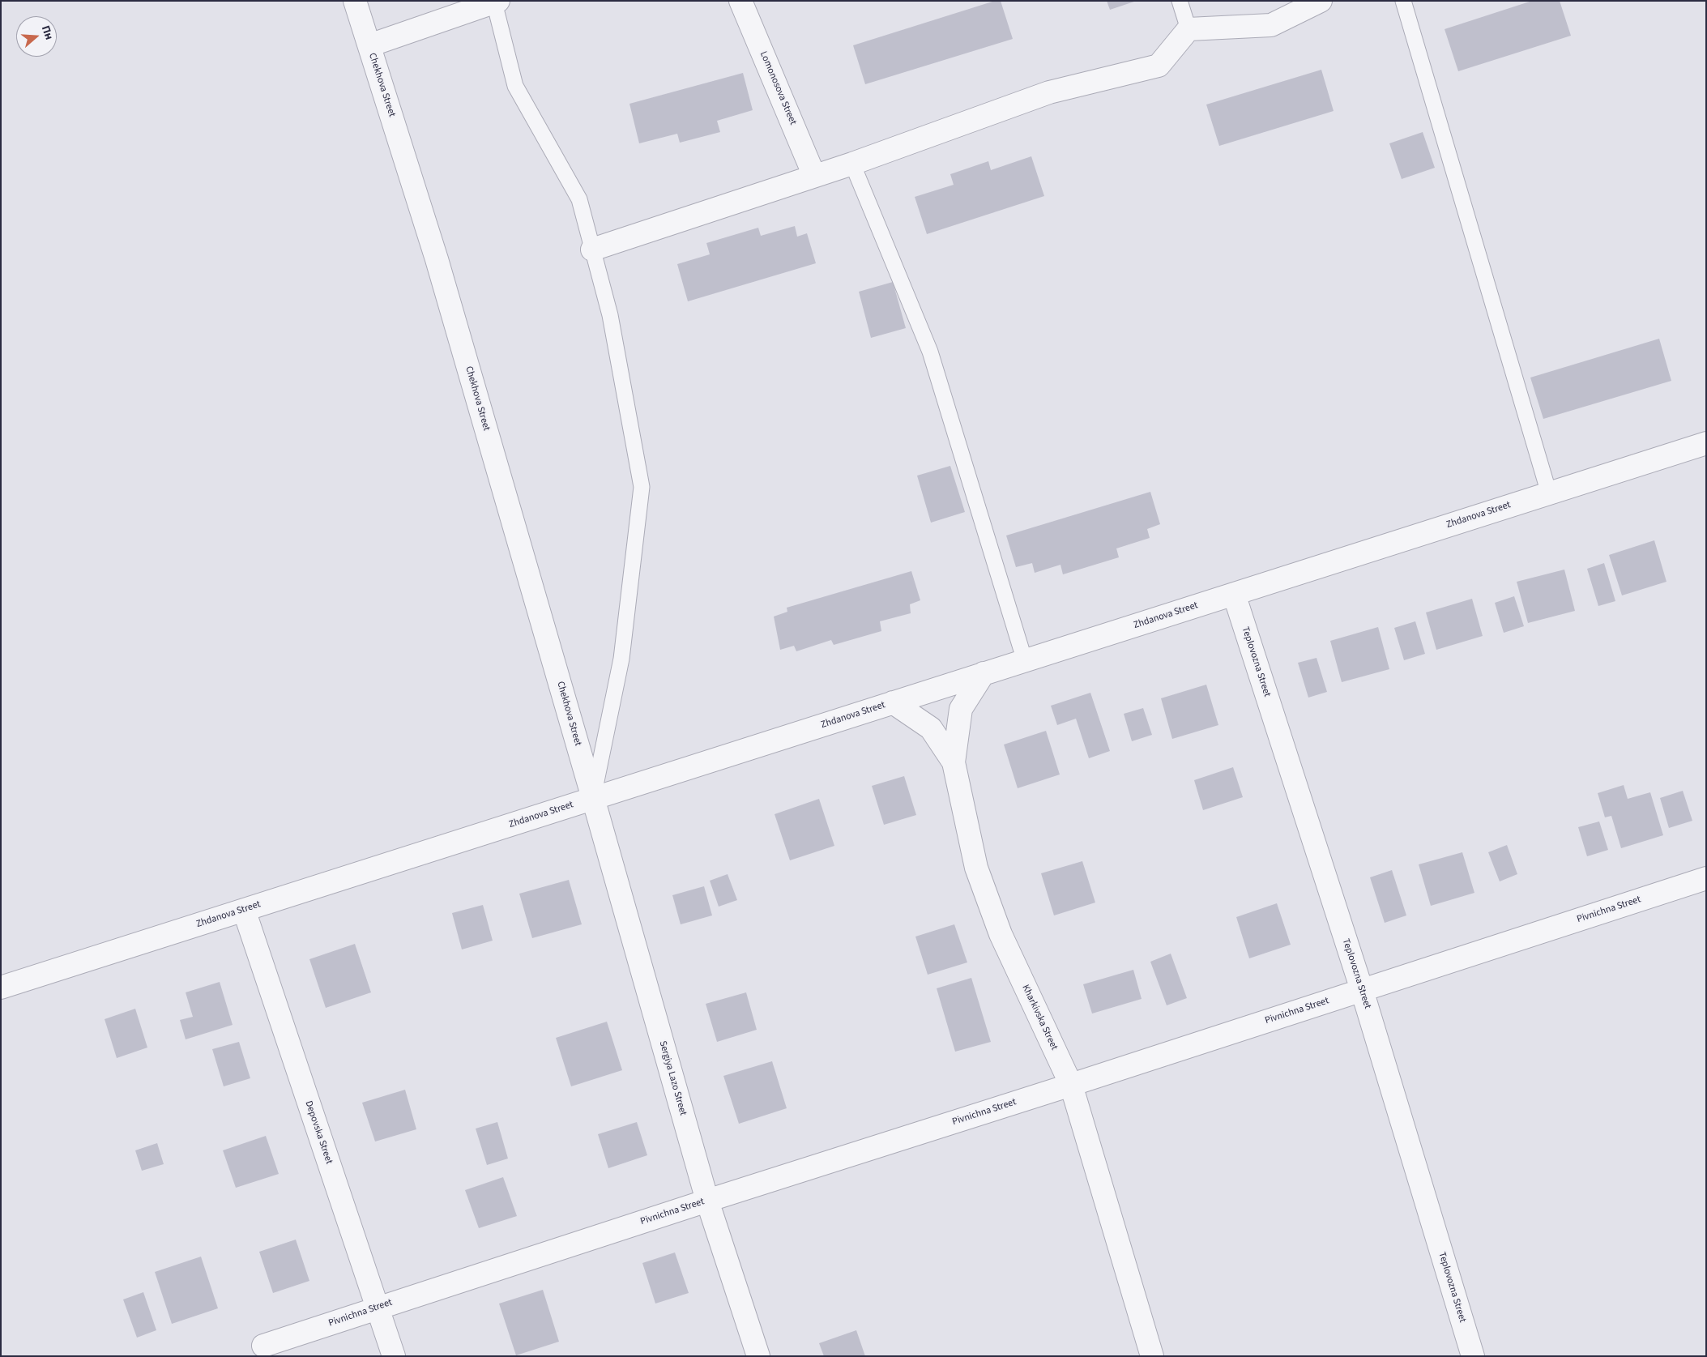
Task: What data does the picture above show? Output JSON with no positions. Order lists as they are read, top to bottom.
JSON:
{
  "streets": {
    "street": [
      "Chekhova Street",
      "Lomonosova Street",
      "Zhdanova Street",
      "Teplovozna Street",
      "Pivnichna Street",
      "Kharkivska Street",
      "Sergiya Lazo Street",
      "Depovska Street"
    ]
  },
  "crossings": [
    ["Chekhova Street", "Zhdanova Street"],
    ["Chekhova Street", "Sergiya Lazo Street"],
    ["Zhdanova Street", "Teplovozna Street"],
    ["Zhdanova Street", "Kharkivska Street"],
    ["Zhdanova Street", "Sergiya Lazo Street"],
    ["Zhdanova Street", "Depovska Street"],
    ["Teplovozna Street", "Pivnichna Street"],
    ["Pivnichna Street", "Kharkivska Street"],
    ["Pivnichna Street", "Sergiya Lazo Street"],
    ["Pivnichna Street", "Depovska Street"]
  ],
  "north": "right"
}
